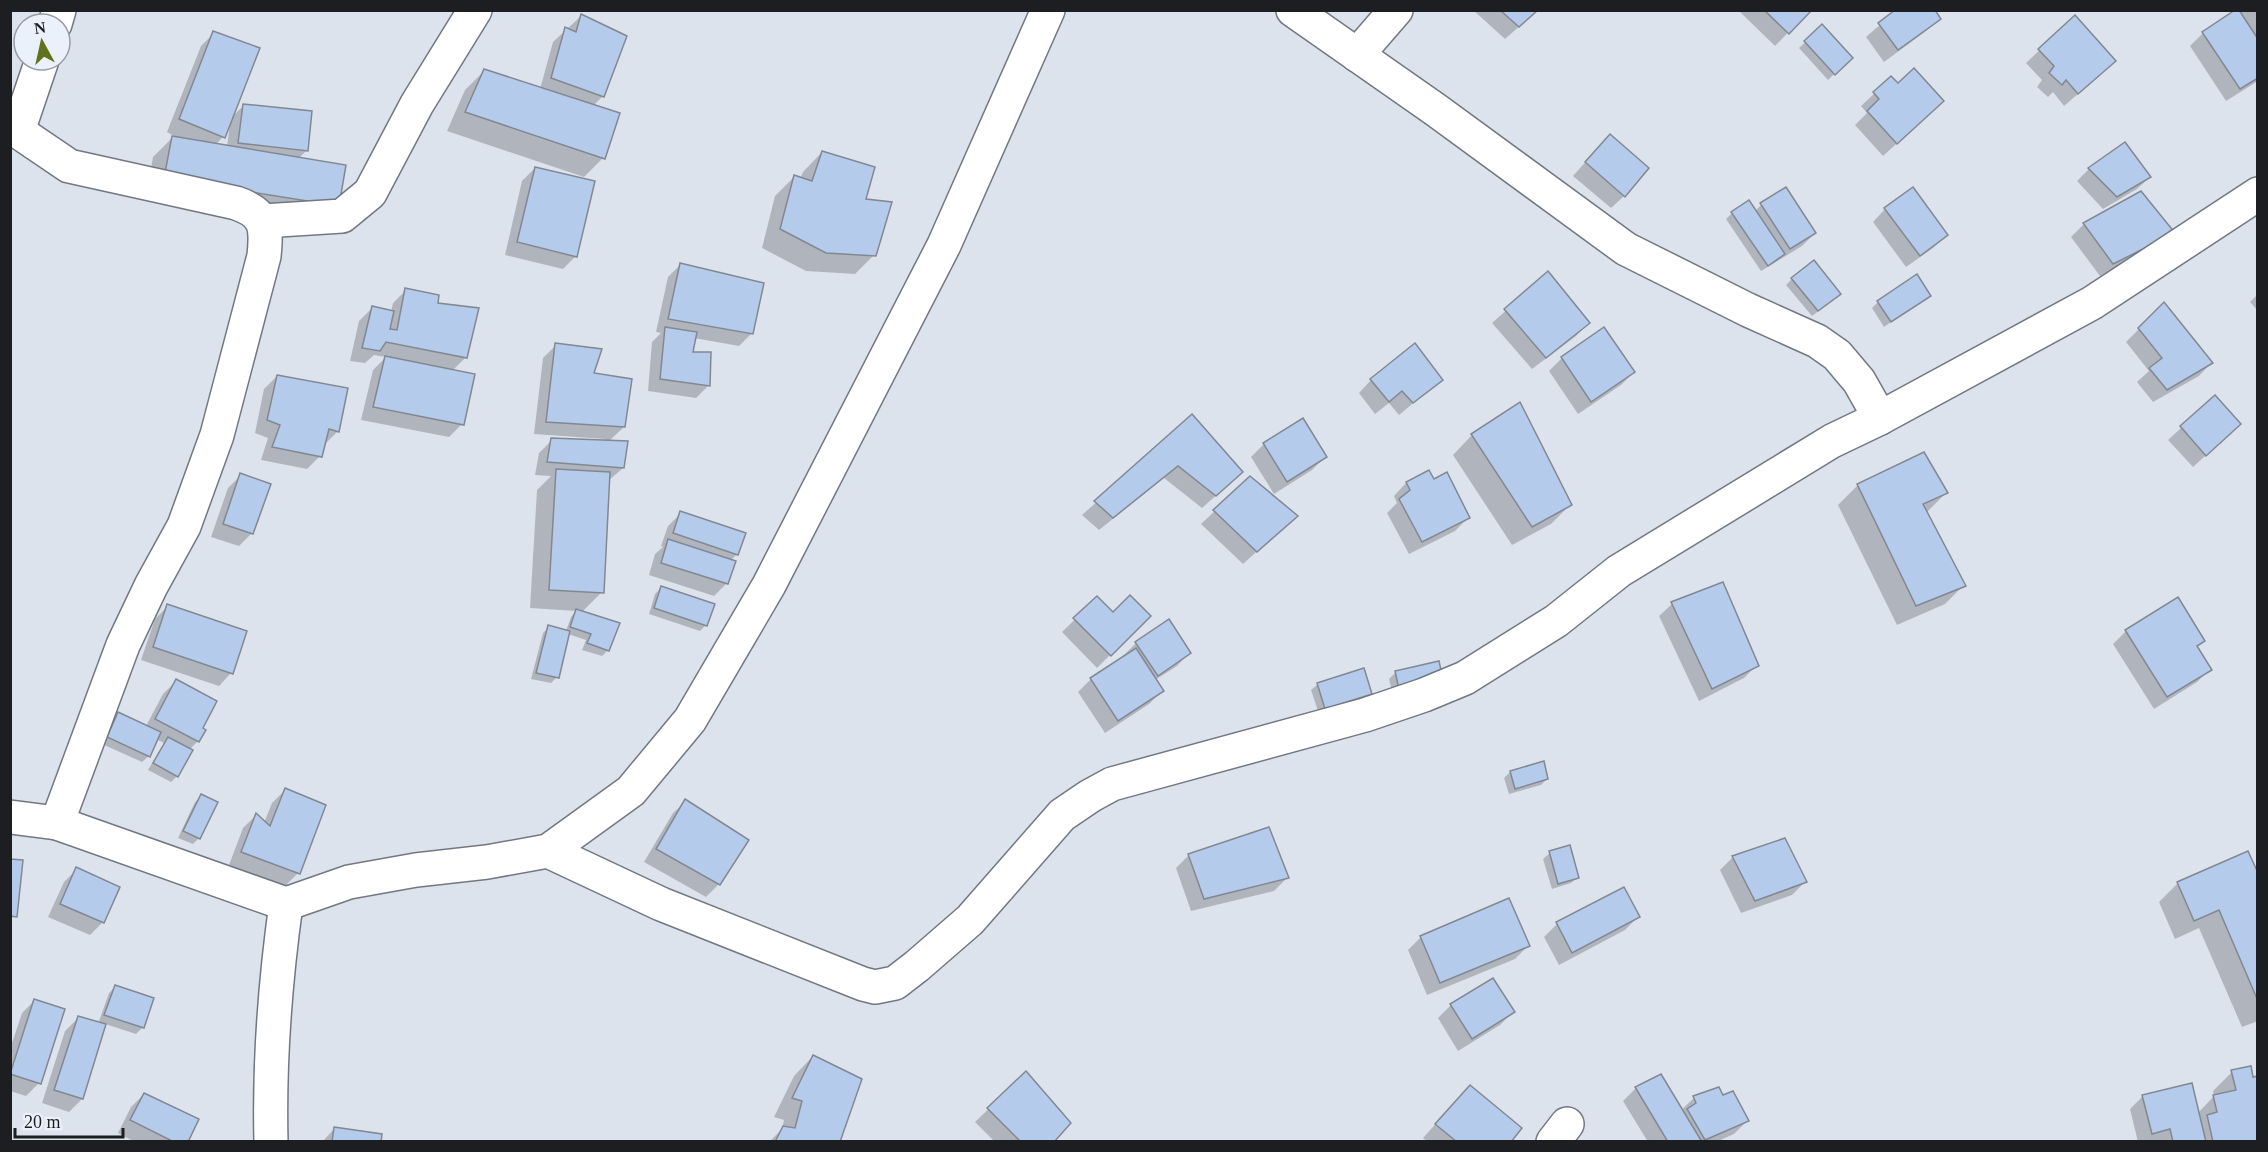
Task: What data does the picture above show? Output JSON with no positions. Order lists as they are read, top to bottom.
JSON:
{
  "scale_bar": "20 m",
  "north": "top"
}
